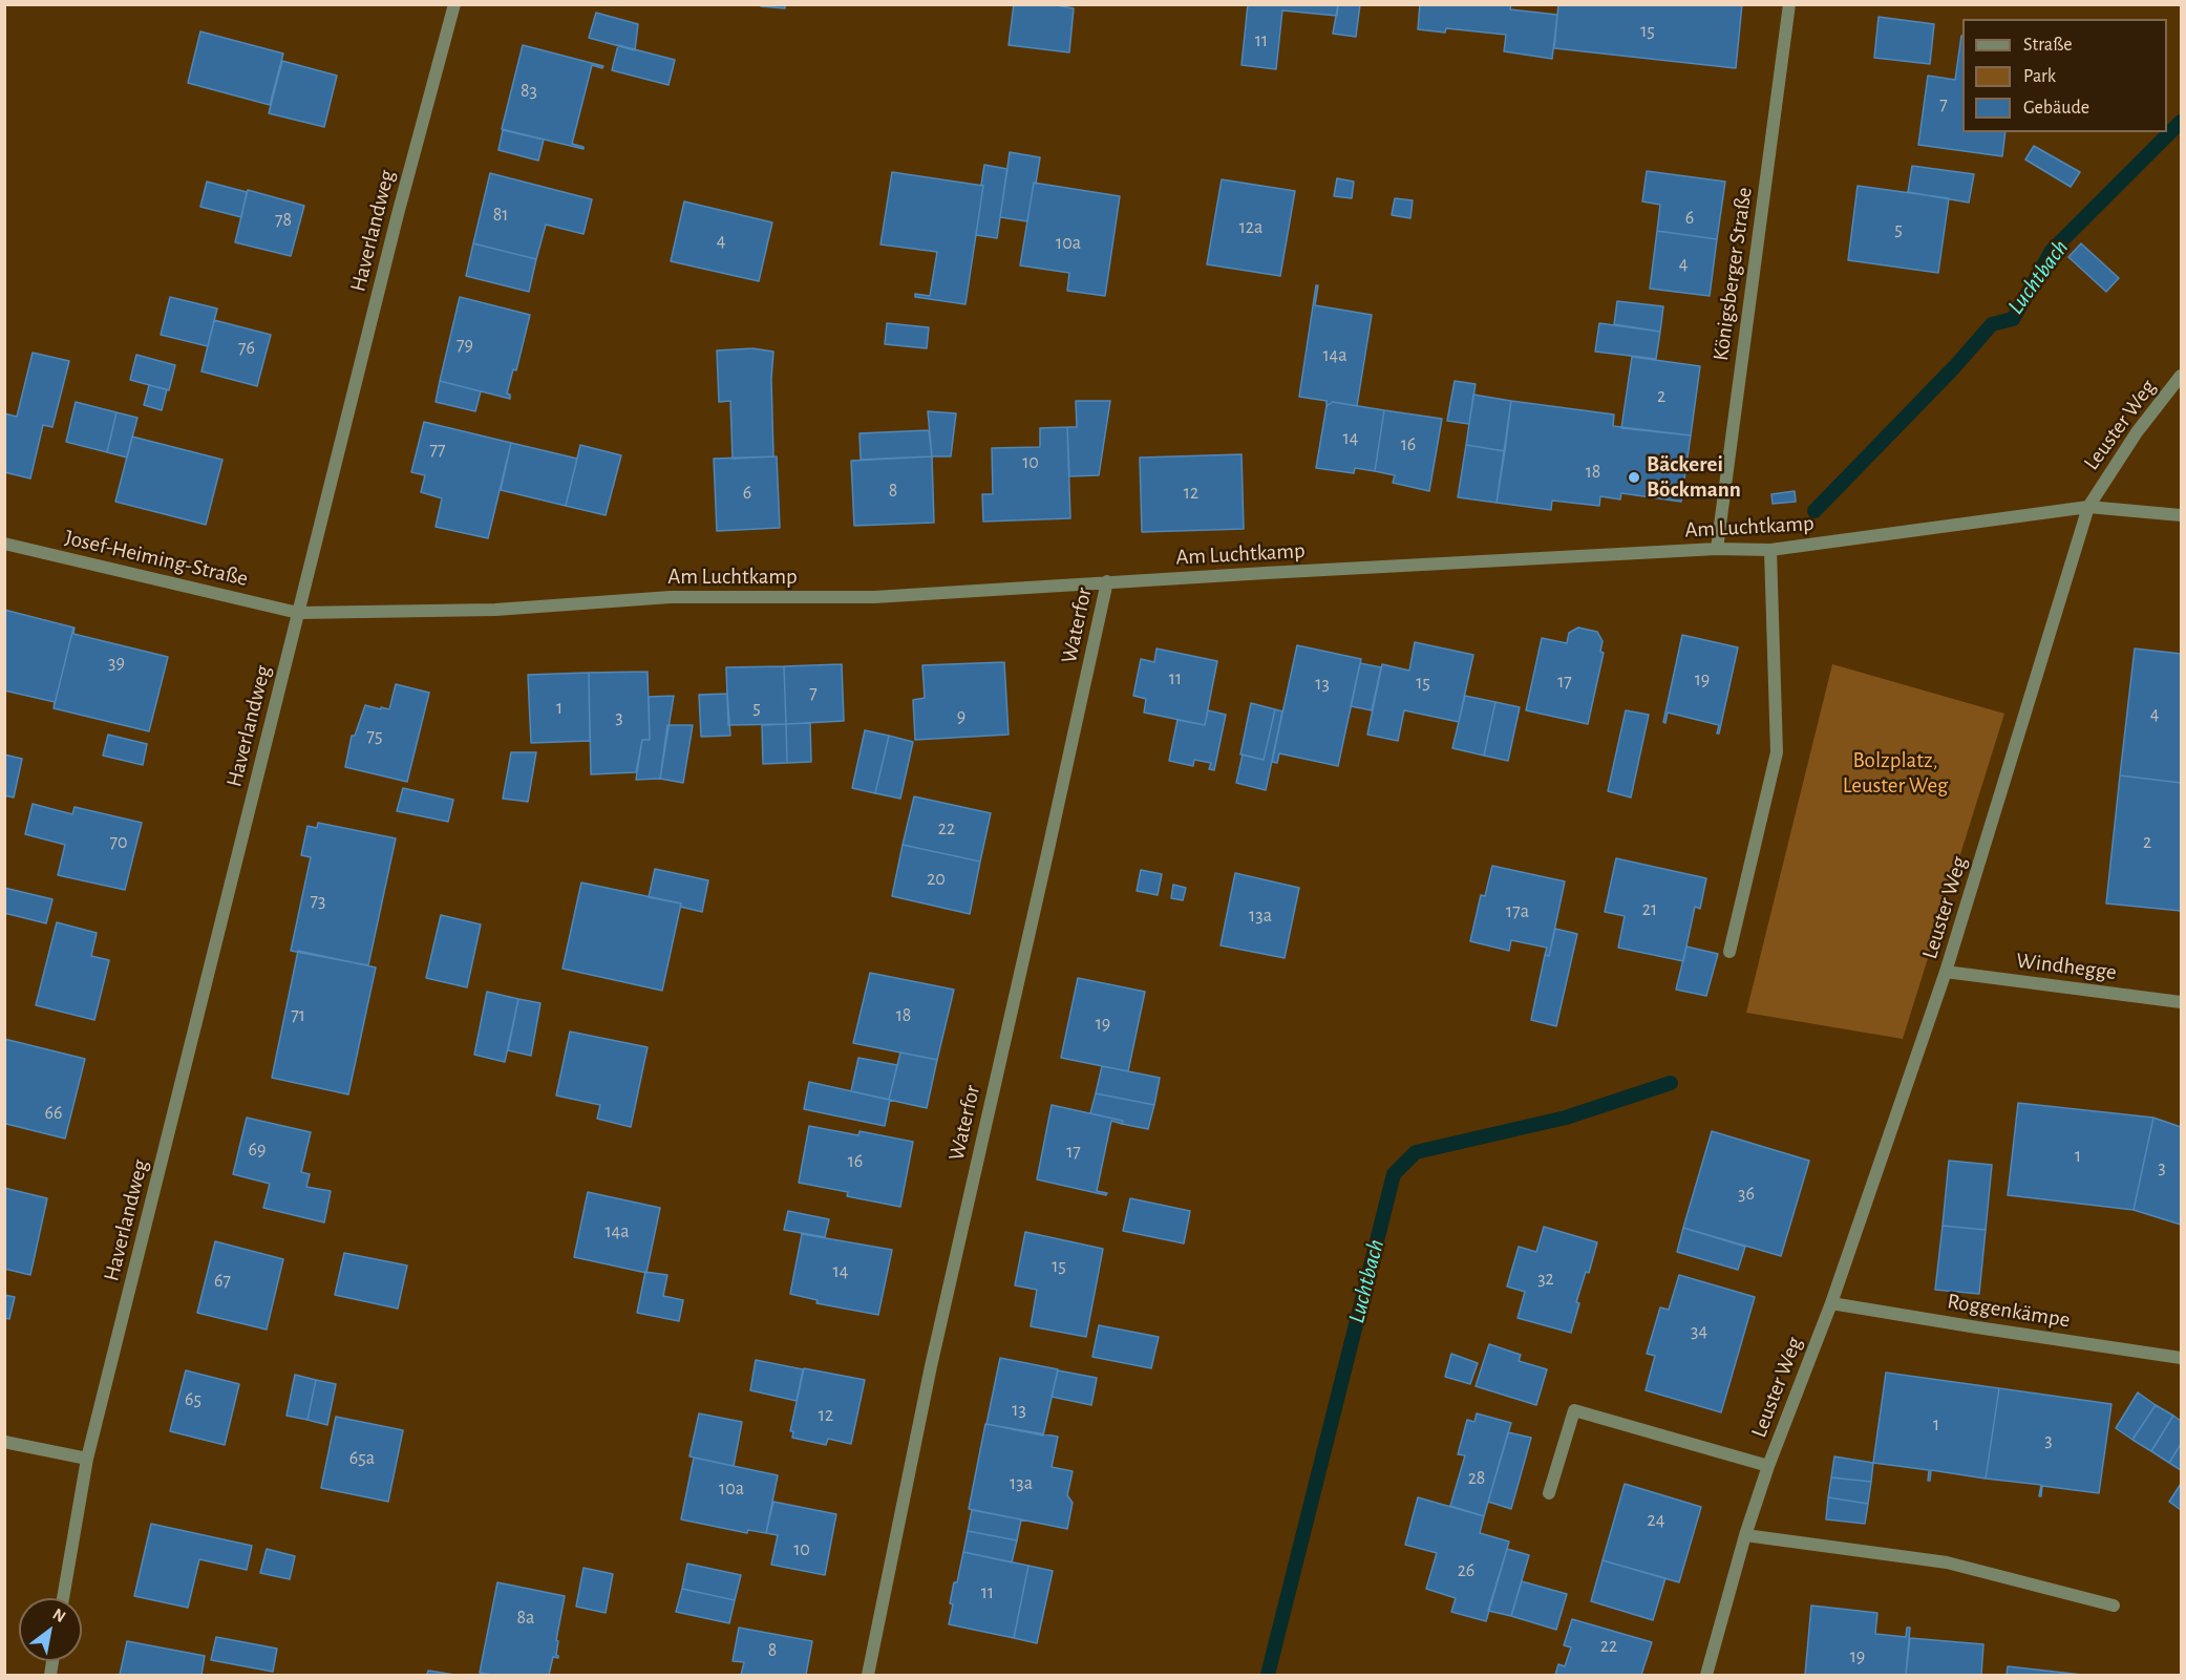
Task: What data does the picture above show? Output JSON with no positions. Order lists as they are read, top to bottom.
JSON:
{
  "streets": {
    "street": [
      "Haverlandweg",
      "Königsberger Straße",
      "Leuster Weg",
      "Am Luchtkamp",
      "Josef-Heiming-Straße",
      "Waterfor",
      "Windhegge",
      "Roggenkämpe"
    ]
  },
  "crossings": [
    ["Haverlandweg", "Am Luchtkamp"],
    ["Haverlandweg", "Josef-Heiming-Straße"],
    ["Königsberger Straße", "Am Luchtkamp"],
    ["Leuster Weg", "Am Luchtkamp"],
    ["Leuster Weg", "Windhegge"],
    ["Leuster Weg", "Roggenkämpe"],
    ["Am Luchtkamp", "Josef-Heiming-Straße"],
    ["Am Luchtkamp", "Waterfor"]
  ],
  "water": ["Luchtbach"],
  "parks": ["Bolzplatz, Leuster Weg"],
  "places": ["Bäckerei Böckmann"],
  "house_numbers": [
    "15",
    "11",
    "83",
    "7",
    "81",
    "6",
    "78",
    "12a",
    "5",
    "4",
    "10a",
    "4",
    "79",
    "76",
    "14a",
    "2",
    "14",
    "16",
    "77",
    "10",
    "18",
    "8",
    "6",
    "12",
    "39",
    "11",
    "19",
    "17",
    "15",
    "13",
    "7",
    "1",
    "5",
    "4",
    "9",
    "3",
    "75",
    "22",
    "70",
    "2",
    "20",
    "73",
    "21",
    "17a",
    "13a",
    "71",
    "18",
    "19",
    "66",
    "69",
    "17",
    "1",
    "16",
    "3",
    "36",
    "14a",
    "15",
    "14",
    "32",
    "67",
    "34",
    "65",
    "13",
    "12",
    "1",
    "3",
    "65a",
    "28",
    "13a",
    "10a",
    "24",
    "10",
    "26",
    "11",
    "8a",
    "22",
    "8",
    "19"
  ],
  "legend": ["Straße", "Park", "Gebäude"],
  "north": "top right"
}
